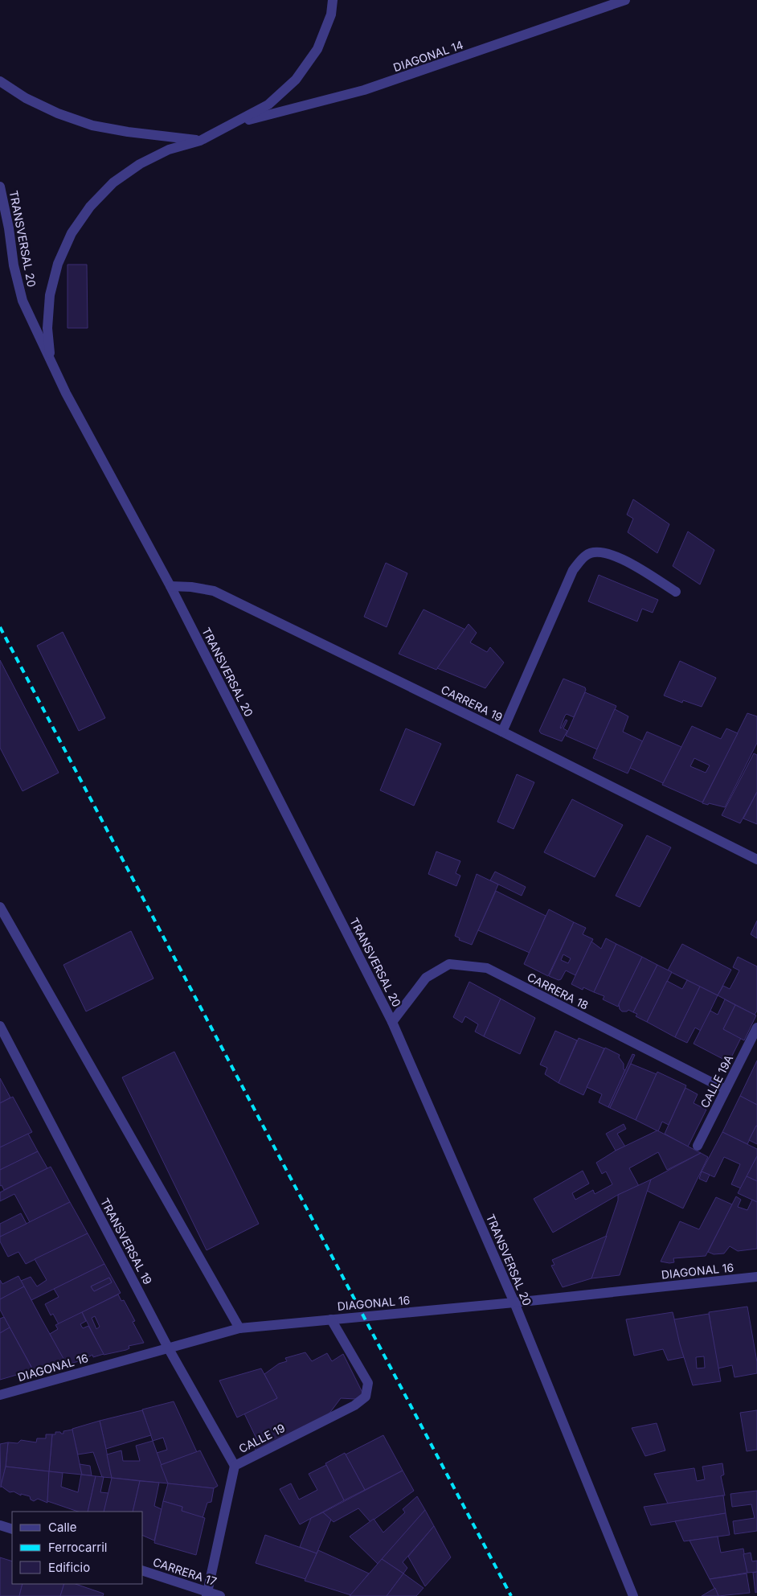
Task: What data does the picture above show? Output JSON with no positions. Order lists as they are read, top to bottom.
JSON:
{
  "streets": {
    "street": [
      "DIAGONAL 14",
      "TRANSVERSAL 20",
      "CARRERA 19",
      "CARRERA 18",
      "CALLE 19A",
      "TRANSVERSAL 19",
      "DIAGONAL 16",
      "CALLE 19",
      "CARRERA 17"
    ]
  },
  "crossings": [
    ["DIAGONAL 14", "TRANSVERSAL 20"],
    ["TRANSVERSAL 20", "CARRERA 19"],
    ["TRANSVERSAL 20", "CARRERA 18"],
    ["TRANSVERSAL 20", "DIAGONAL 16"],
    ["CARRERA 18", "CALLE 19A"],
    ["TRANSVERSAL 19", "DIAGONAL 16"],
    ["TRANSVERSAL 19", "CALLE 19"],
    ["DIAGONAL 16", "CALLE 19"],
    ["CALLE 19", "CARRERA 17"]
  ],
  "legend": ["Calle", "Ferrocarril", "Edificio"]
}
